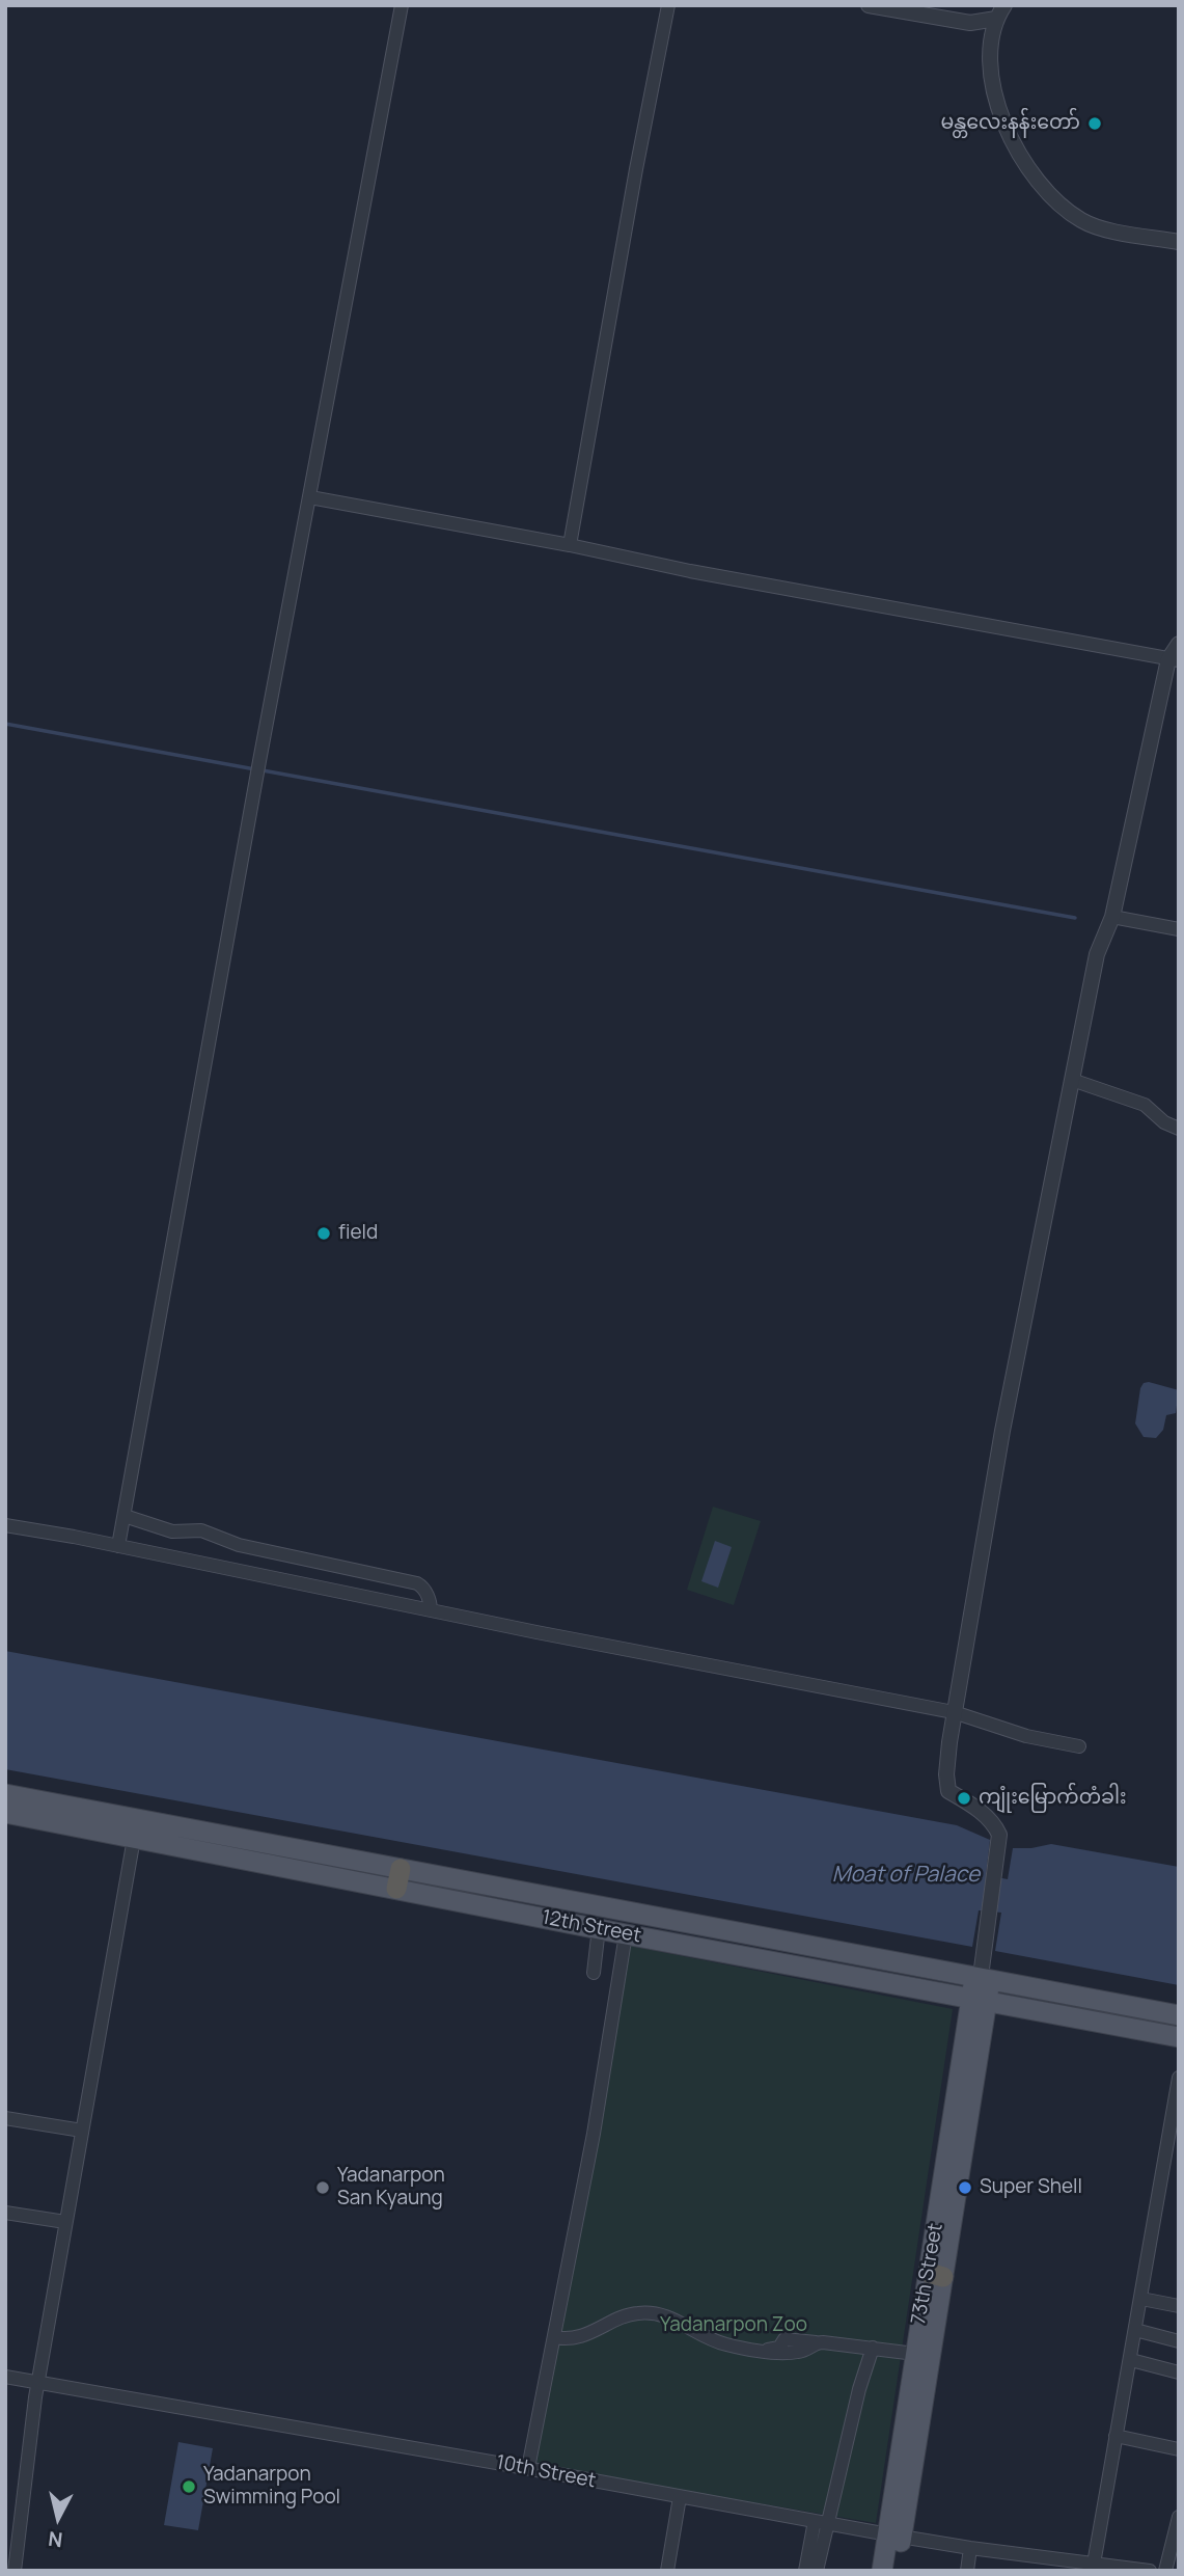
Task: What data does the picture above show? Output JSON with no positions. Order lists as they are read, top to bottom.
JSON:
{
  "streets": {
    "main road": ["12th Street", "73th Street"],
    "street": ["10th Street"]
  },
  "crossings": [
    ["12th Street", "73th Street"],
    ["73th Street", "10th Street"]
  ],
  "water": ["Moat of Palace"],
  "parks": ["Yadanarpon Zoo"],
  "places": [
    "မန္တလေးနန်းတော်",
    "field",
    "ကျုံးမြောက်တံခါး",
    "Yadanarpon San Kyaung",
    "Super Shell",
    "Yadanarpon Swimming Pool"
  ],
  "north": "bottom"
}
